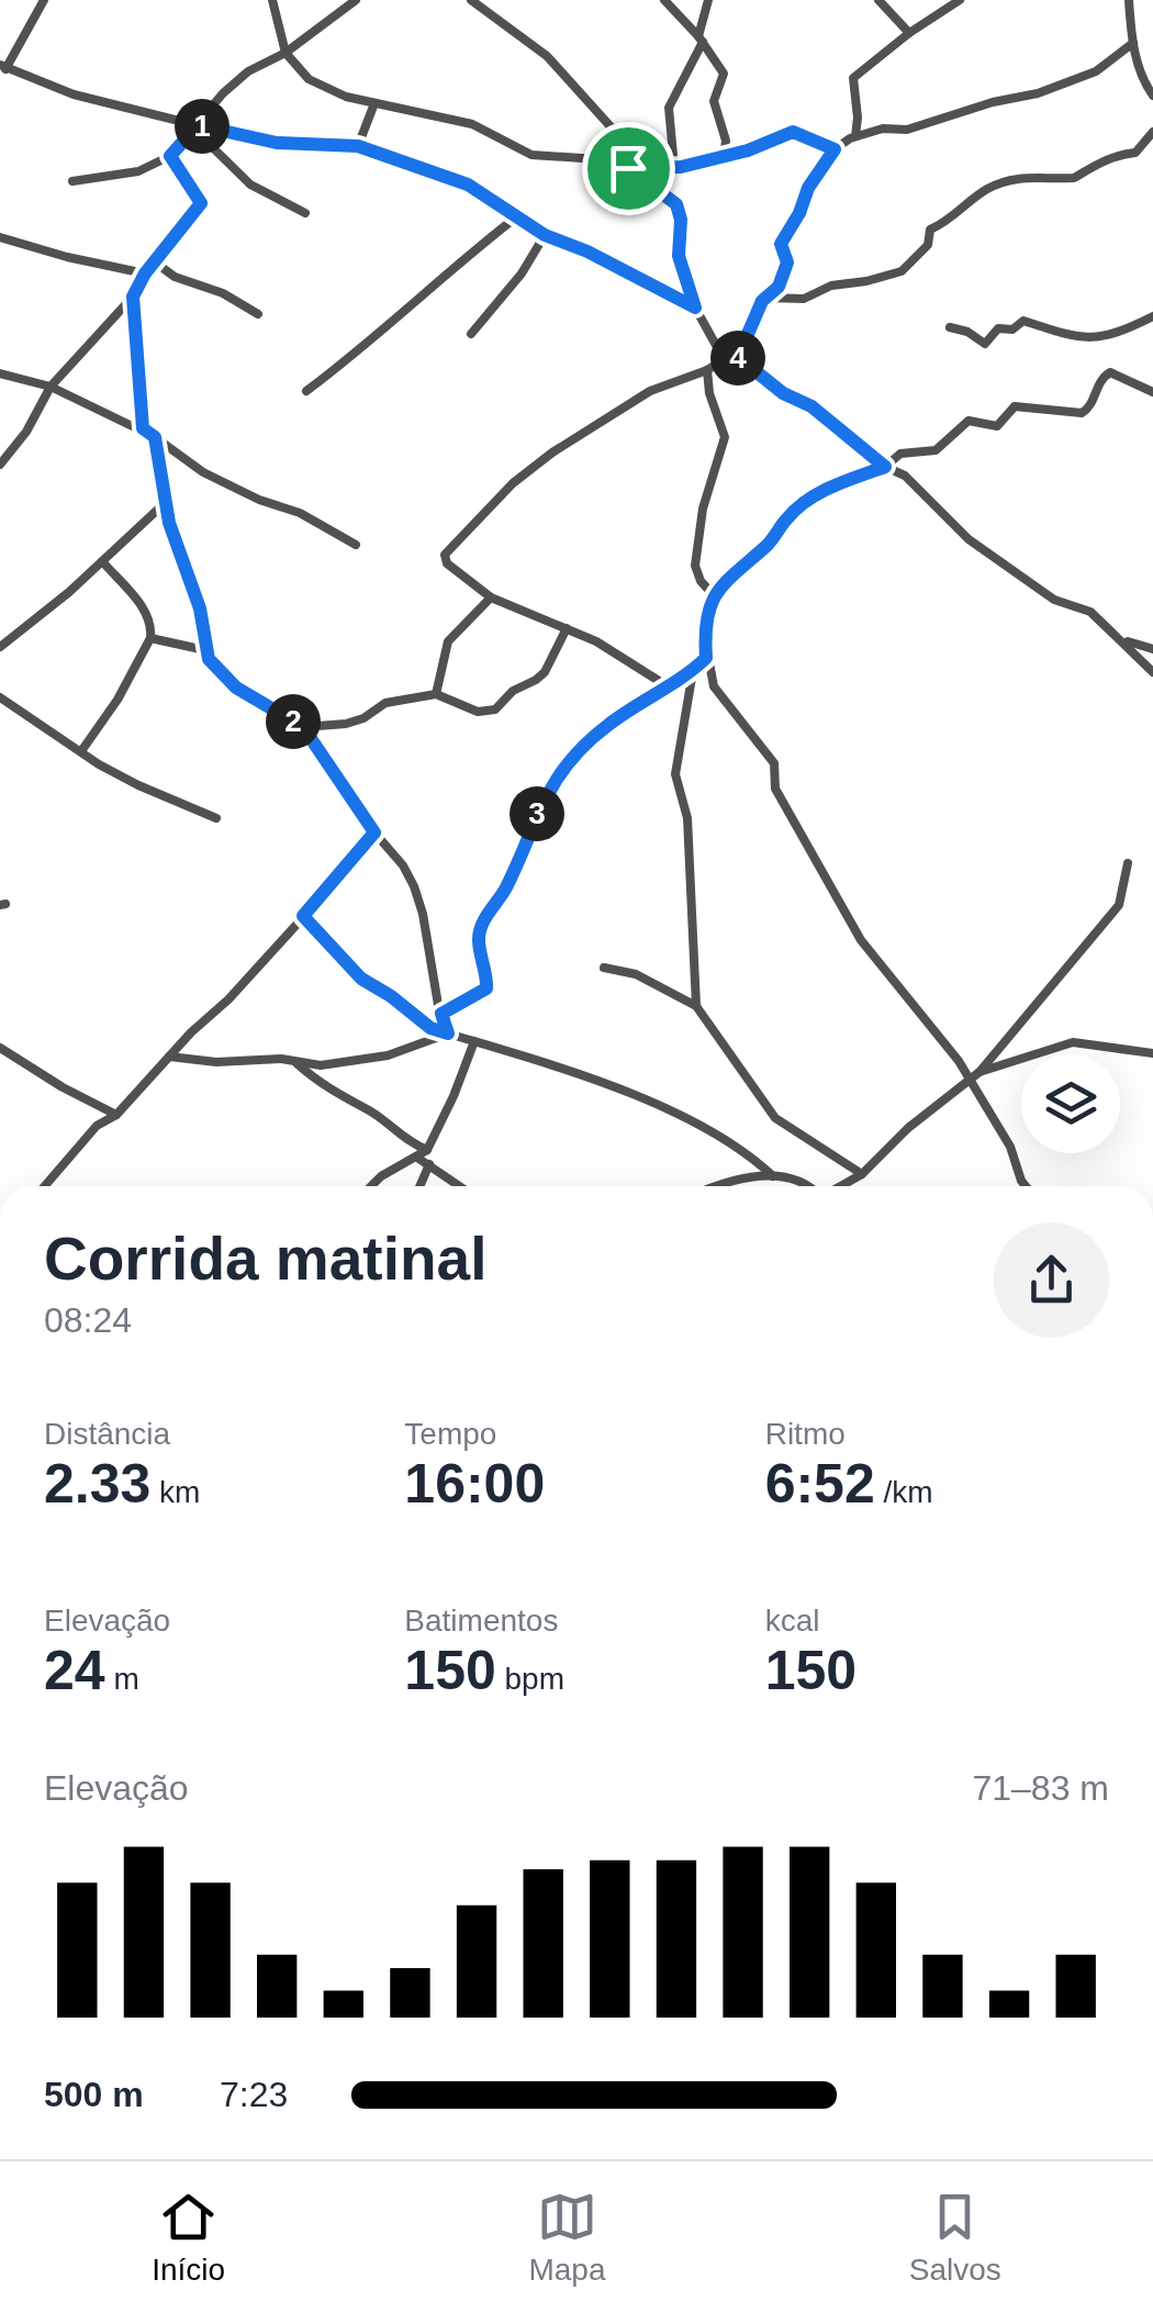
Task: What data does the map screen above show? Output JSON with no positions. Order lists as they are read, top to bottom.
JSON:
{
  "page": {
    "pins": [
      "1",
      "4",
      "2",
      "3"
    ],
    "heading": ["Corrida matinal", "08:24"],
    "stats": [
      ["Distância", "2.33 km"],
      ["Tempo", "16:00"],
      ["Ritmo", "6:52 /km"],
      ["Elevação", "24 m"],
      ["Batimentos", "150 bpm"],
      ["kcal", "150"]
    ],
    "chart": ["Elevação", "71–83 m"],
    "list": [
      {
        "name": "500 m",
        "note": "7:23"
      }
    ],
    "tabs": ["Início", "Mapa", "Salvos"]
  }
}
